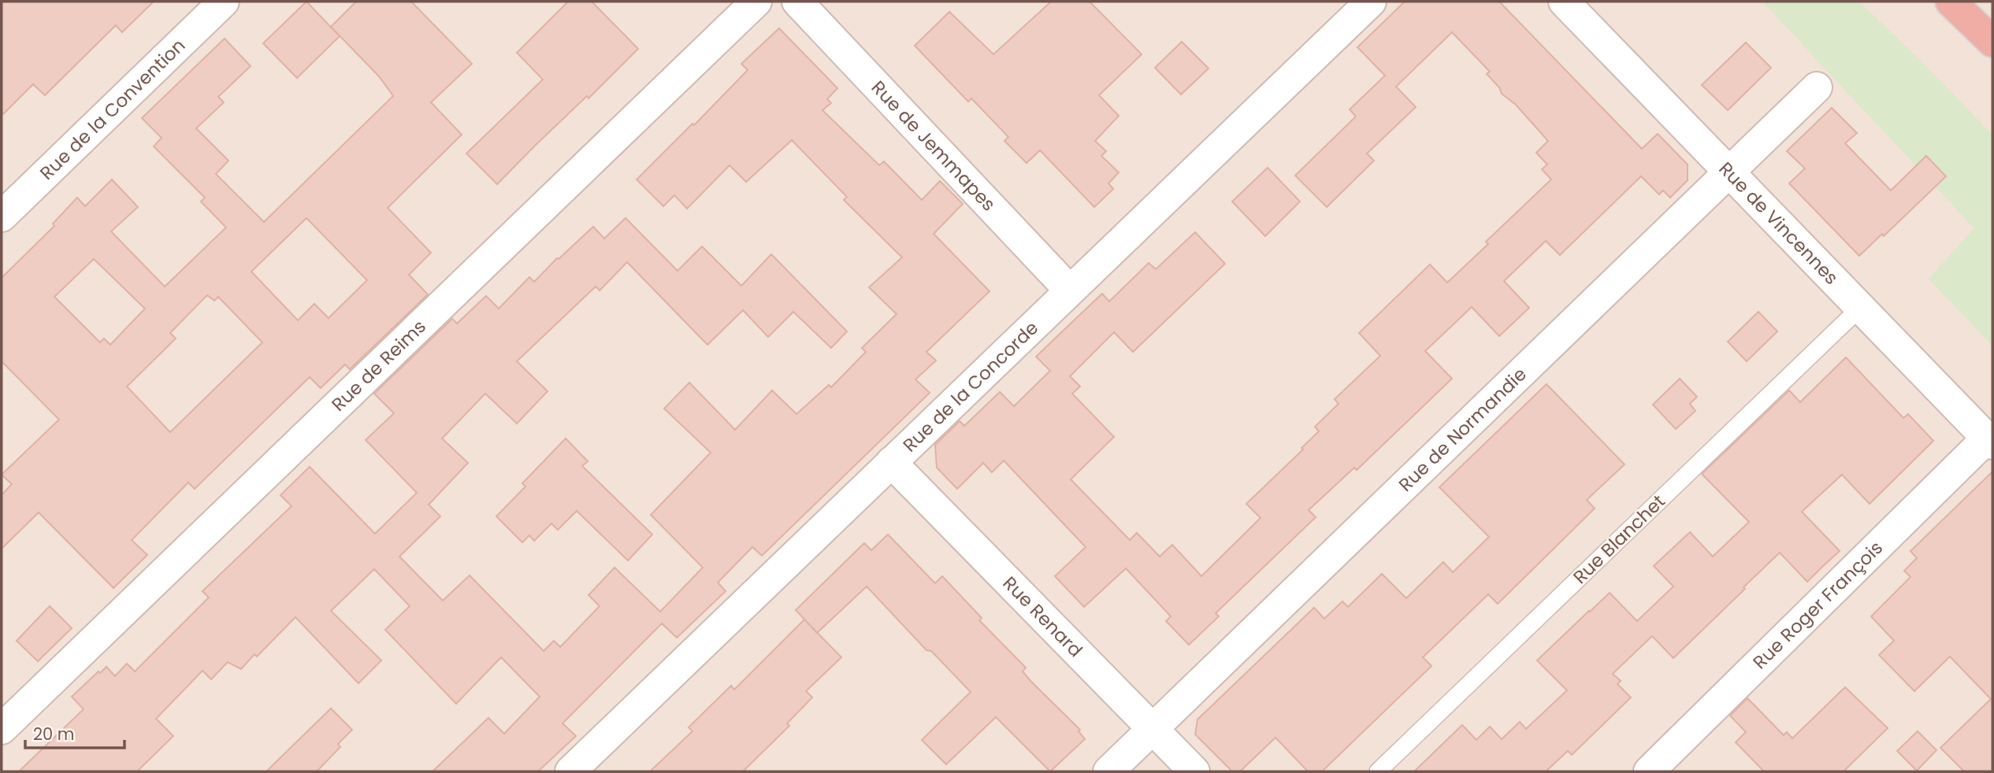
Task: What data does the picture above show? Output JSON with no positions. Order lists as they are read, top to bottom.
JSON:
{
  "streets": {
    "street": [
      "Rue de la Convention",
      "Rue de Jemmapes",
      "Rue de Vincennes",
      "Rue de Reims",
      "Rue de la Concorde",
      "Rue de Normandie",
      "Rue Roger François",
      "Rue Renard"
    ],
    "lane": ["Rue Blanchet"]
  },
  "crossings": [
    ["Rue de Jemmapes", "Rue de la Concorde"],
    ["Rue de Vincennes", "Rue de Normandie"],
    ["Rue de Vincennes", "Rue Blanchet"],
    ["Rue de Vincennes", "Rue Roger François"],
    ["Rue de la Concorde", "Rue Renard"],
    ["Rue de Normandie", "Rue Renard"]
  ],
  "scale_bar": "20 m"
}
